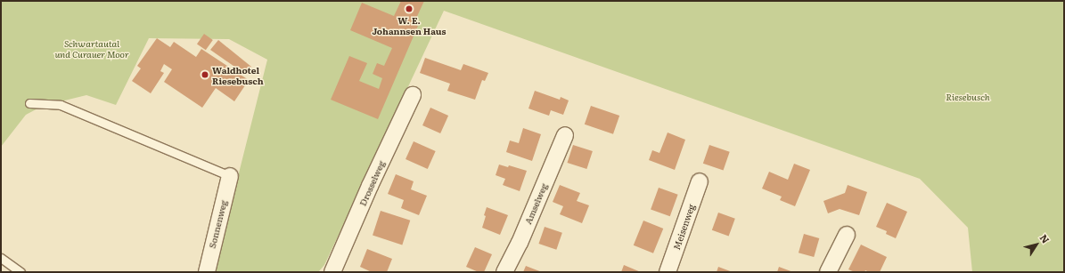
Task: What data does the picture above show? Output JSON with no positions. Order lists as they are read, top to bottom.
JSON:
{
  "streets": {
    "street": [
      "Drosselweg",
      "Amselweg",
      "Sonnenweg",
      "Meisenweg"
    ]
  },
  "parks": ["Schwartautal und Curauer Moor", "Riesebusch"],
  "places": ["W. E. Johannsen Haus", "Waldhotel Riesebusch"],
  "north": "top right"
}
